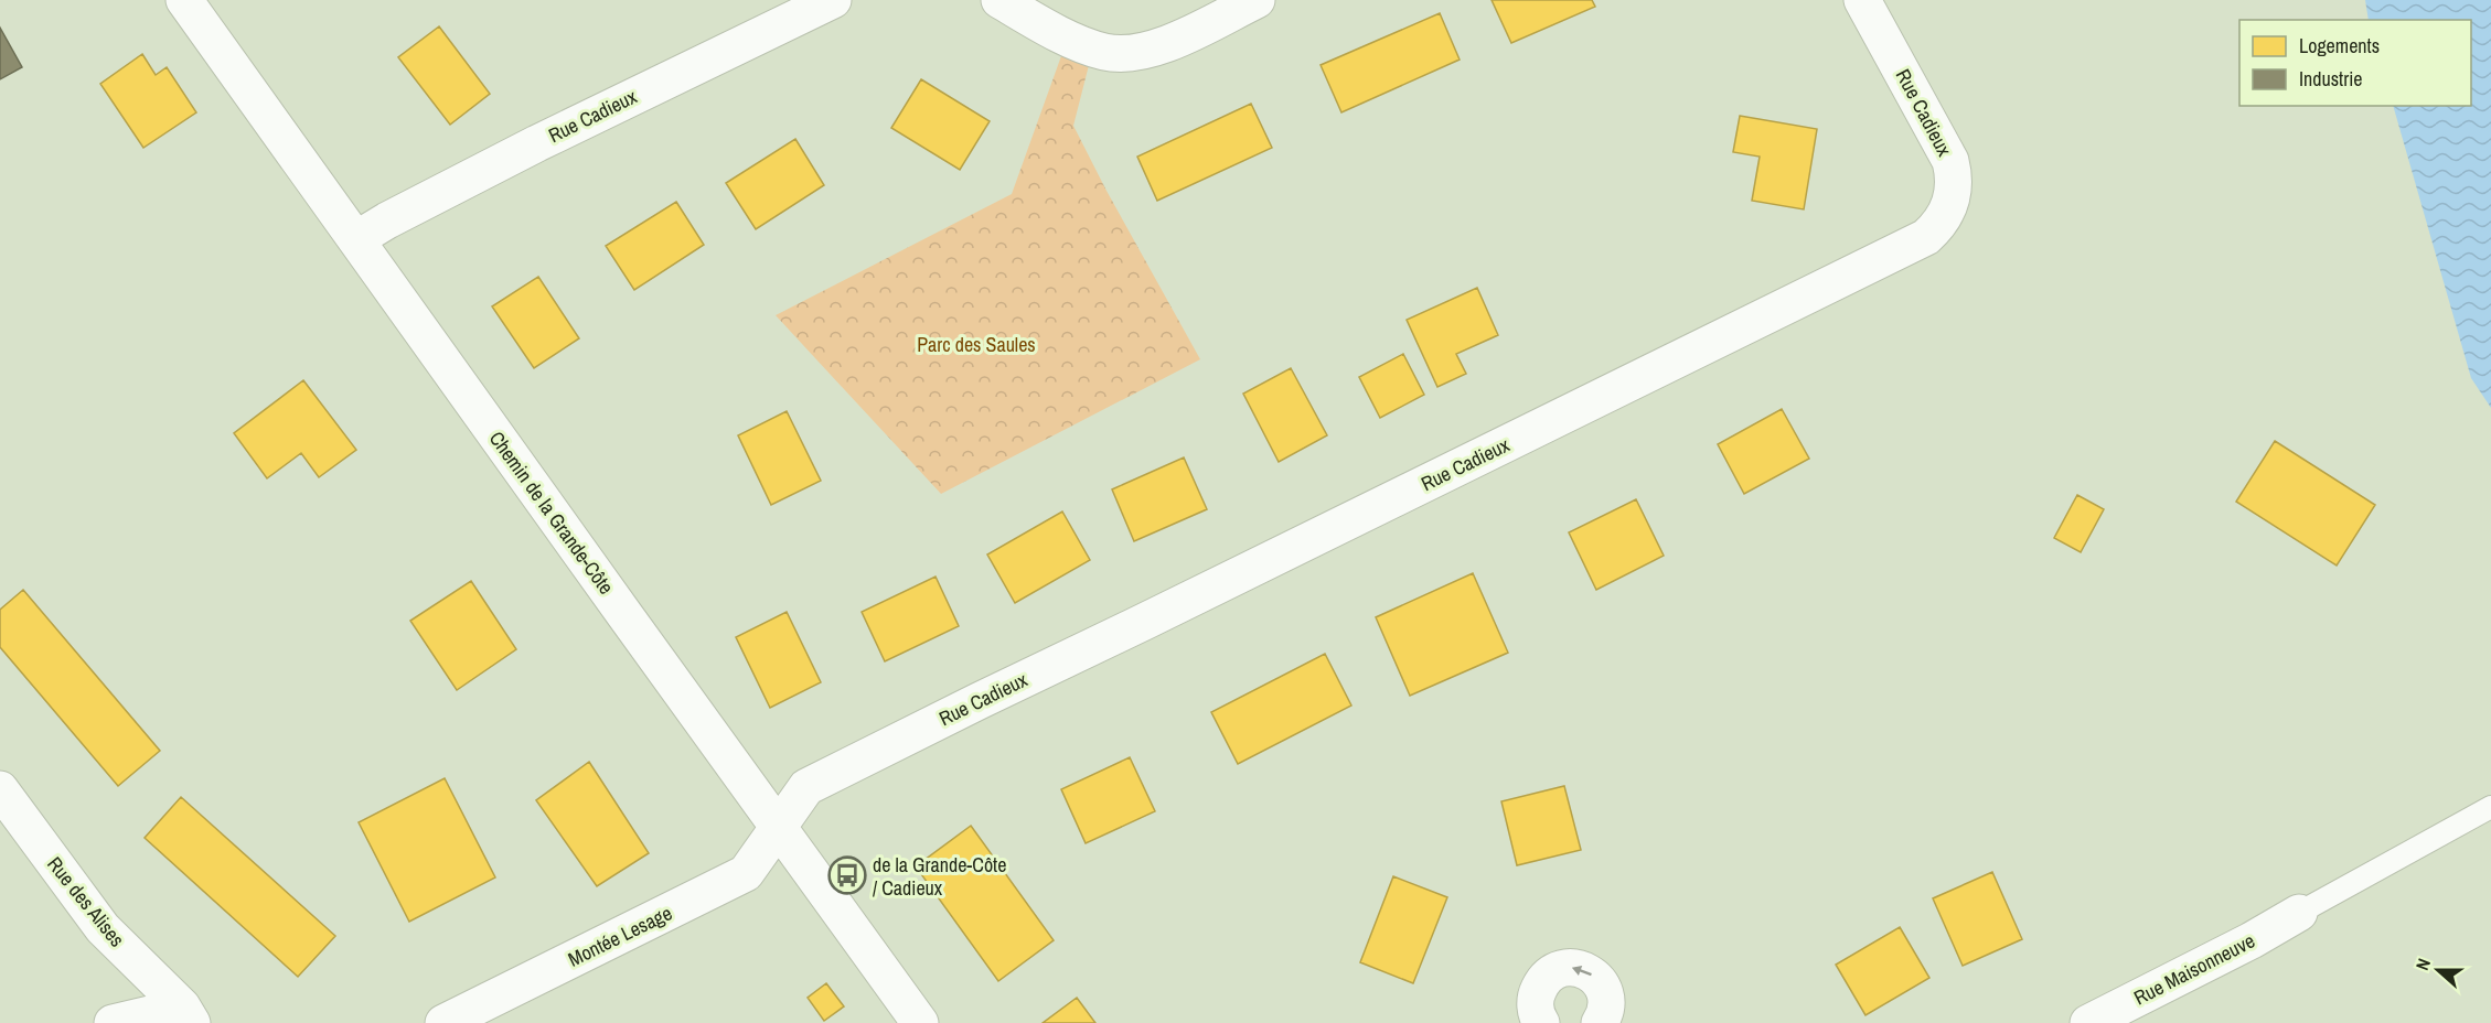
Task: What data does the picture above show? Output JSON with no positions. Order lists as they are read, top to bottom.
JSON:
{
  "streets": {
    "street": [
      "Rue Cadieux",
      "Chemin de la Grande-Côte",
      "Rue des Alises",
      "Montée Lesage",
      "Rue Maisonneuve"
    ]
  },
  "crossings": [
    ["Rue Cadieux", "Chemin de la Grande-Côte"],
    ["Rue Cadieux", "Montée Lesage"],
    ["Chemin de la Grande-Côte", "Montée Lesage"]
  ],
  "parks": ["Parc des Saules"],
  "places": {
    "bus stop": ["de la Grande-Côte / Cadieux"]
  },
  "legend": ["Logements", "Industrie"],
  "north": "left"
}
